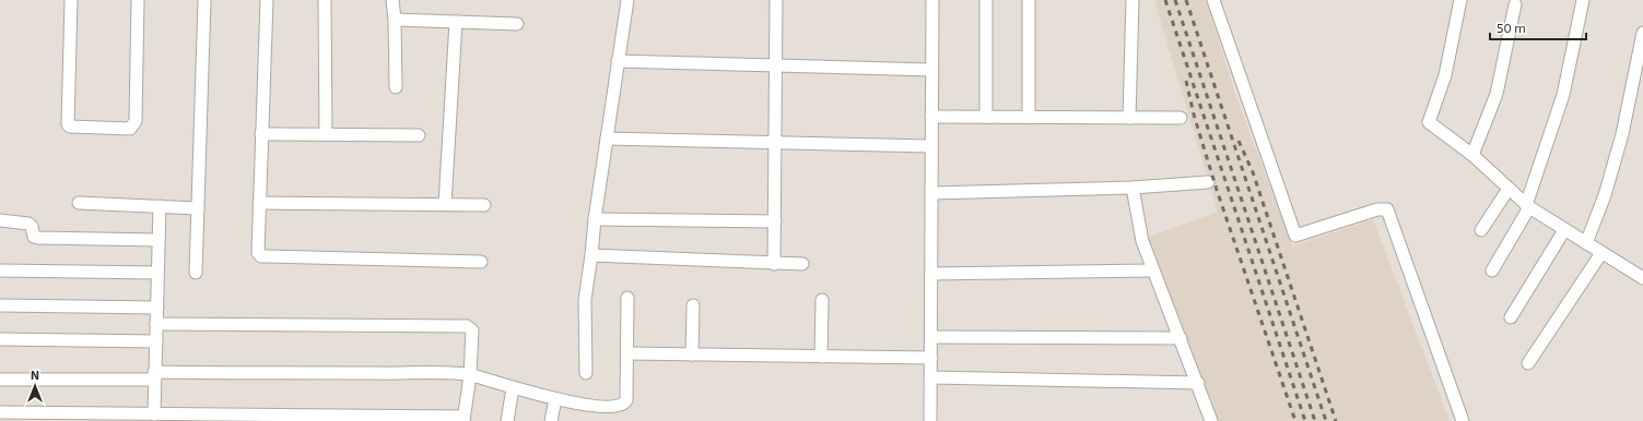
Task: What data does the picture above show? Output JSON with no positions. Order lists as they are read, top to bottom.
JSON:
{
  "scale_bar": "50 m",
  "north": "top"
}
